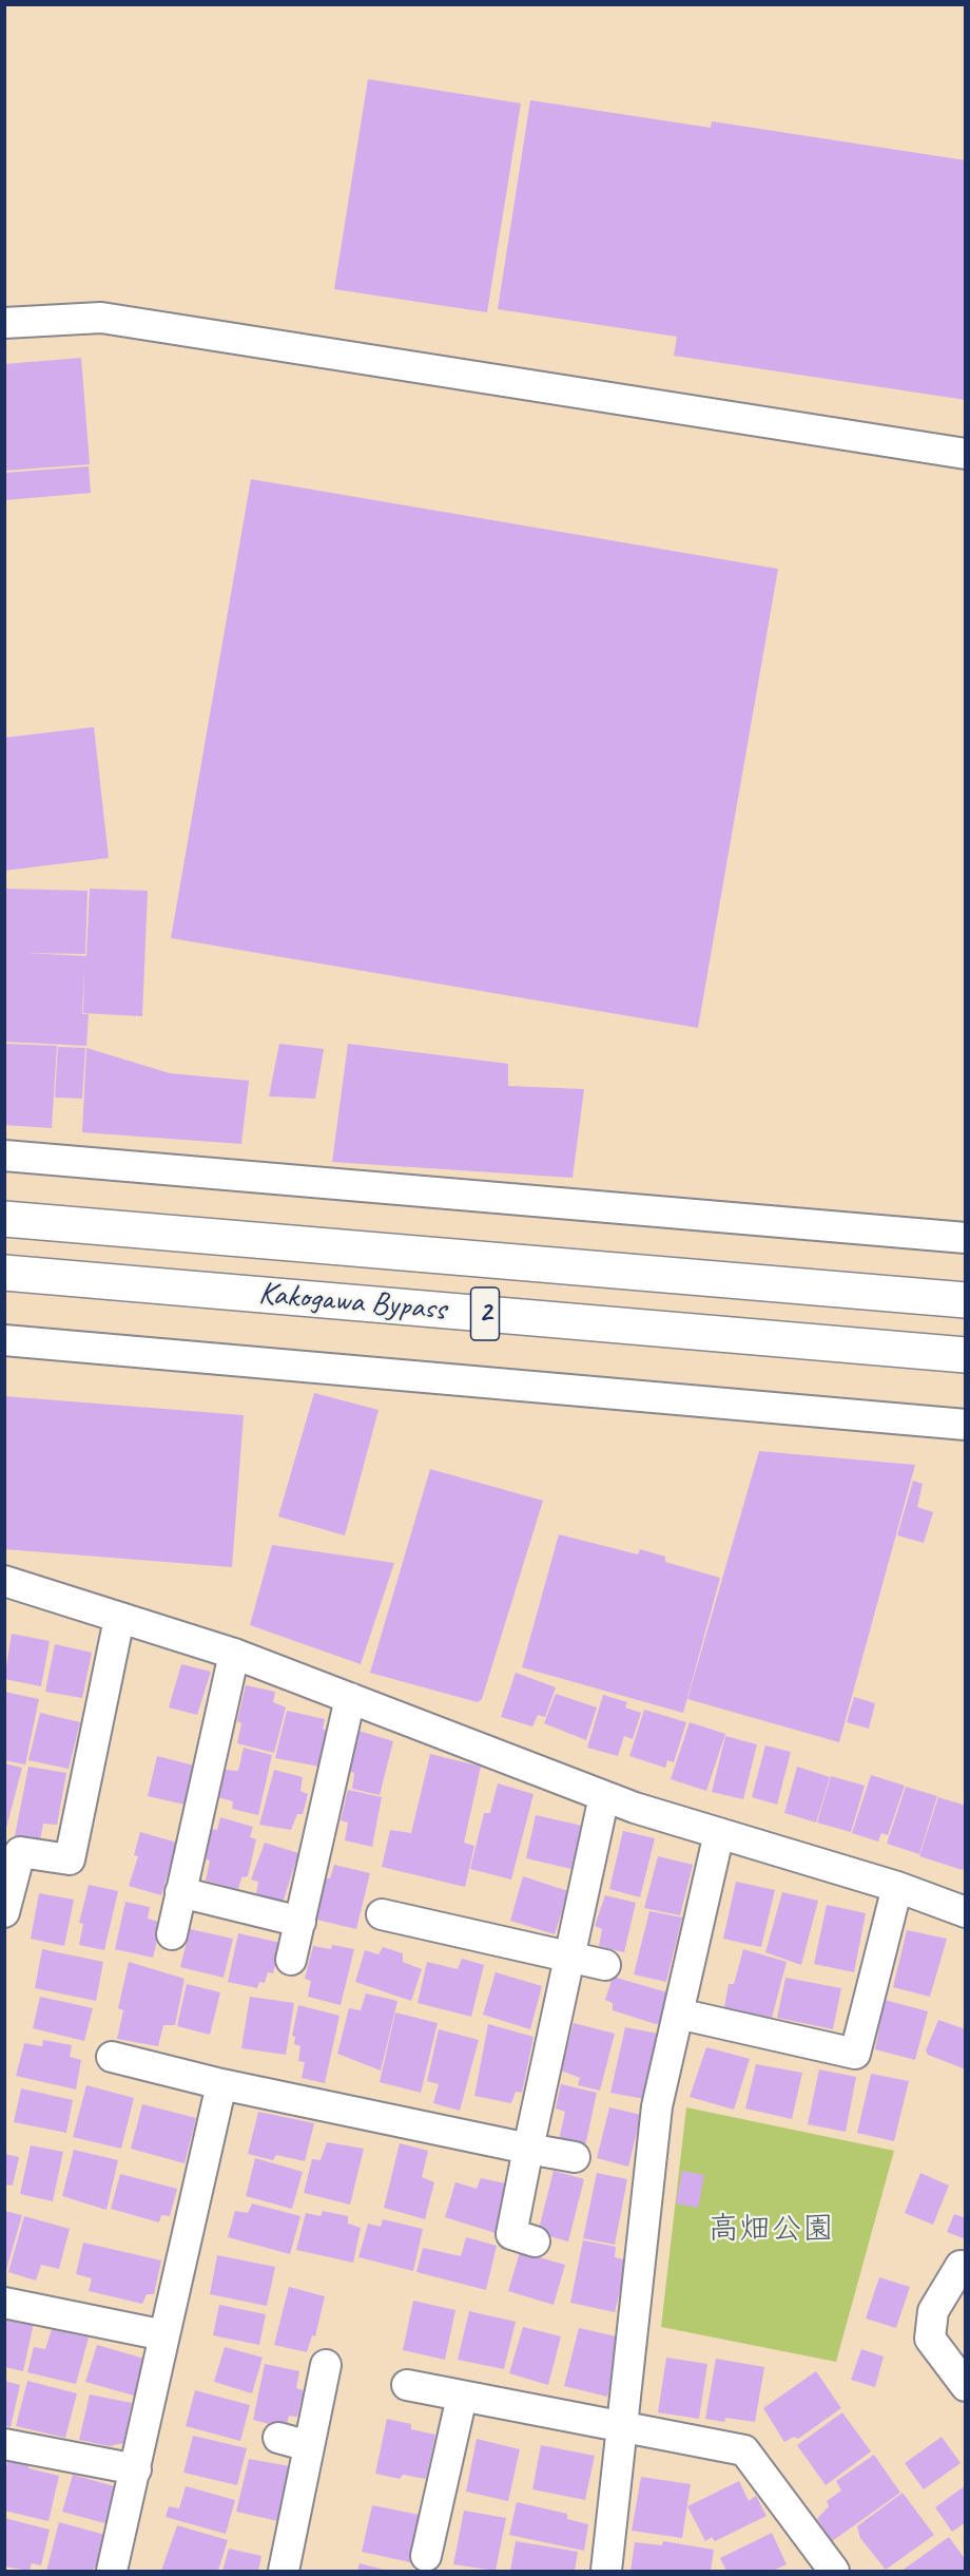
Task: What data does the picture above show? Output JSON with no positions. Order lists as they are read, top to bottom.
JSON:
{
  "streets": {
    "highway": ["Kakogawa Bypass", "2"]
  },
  "parks": ["高畑公園"]
}
